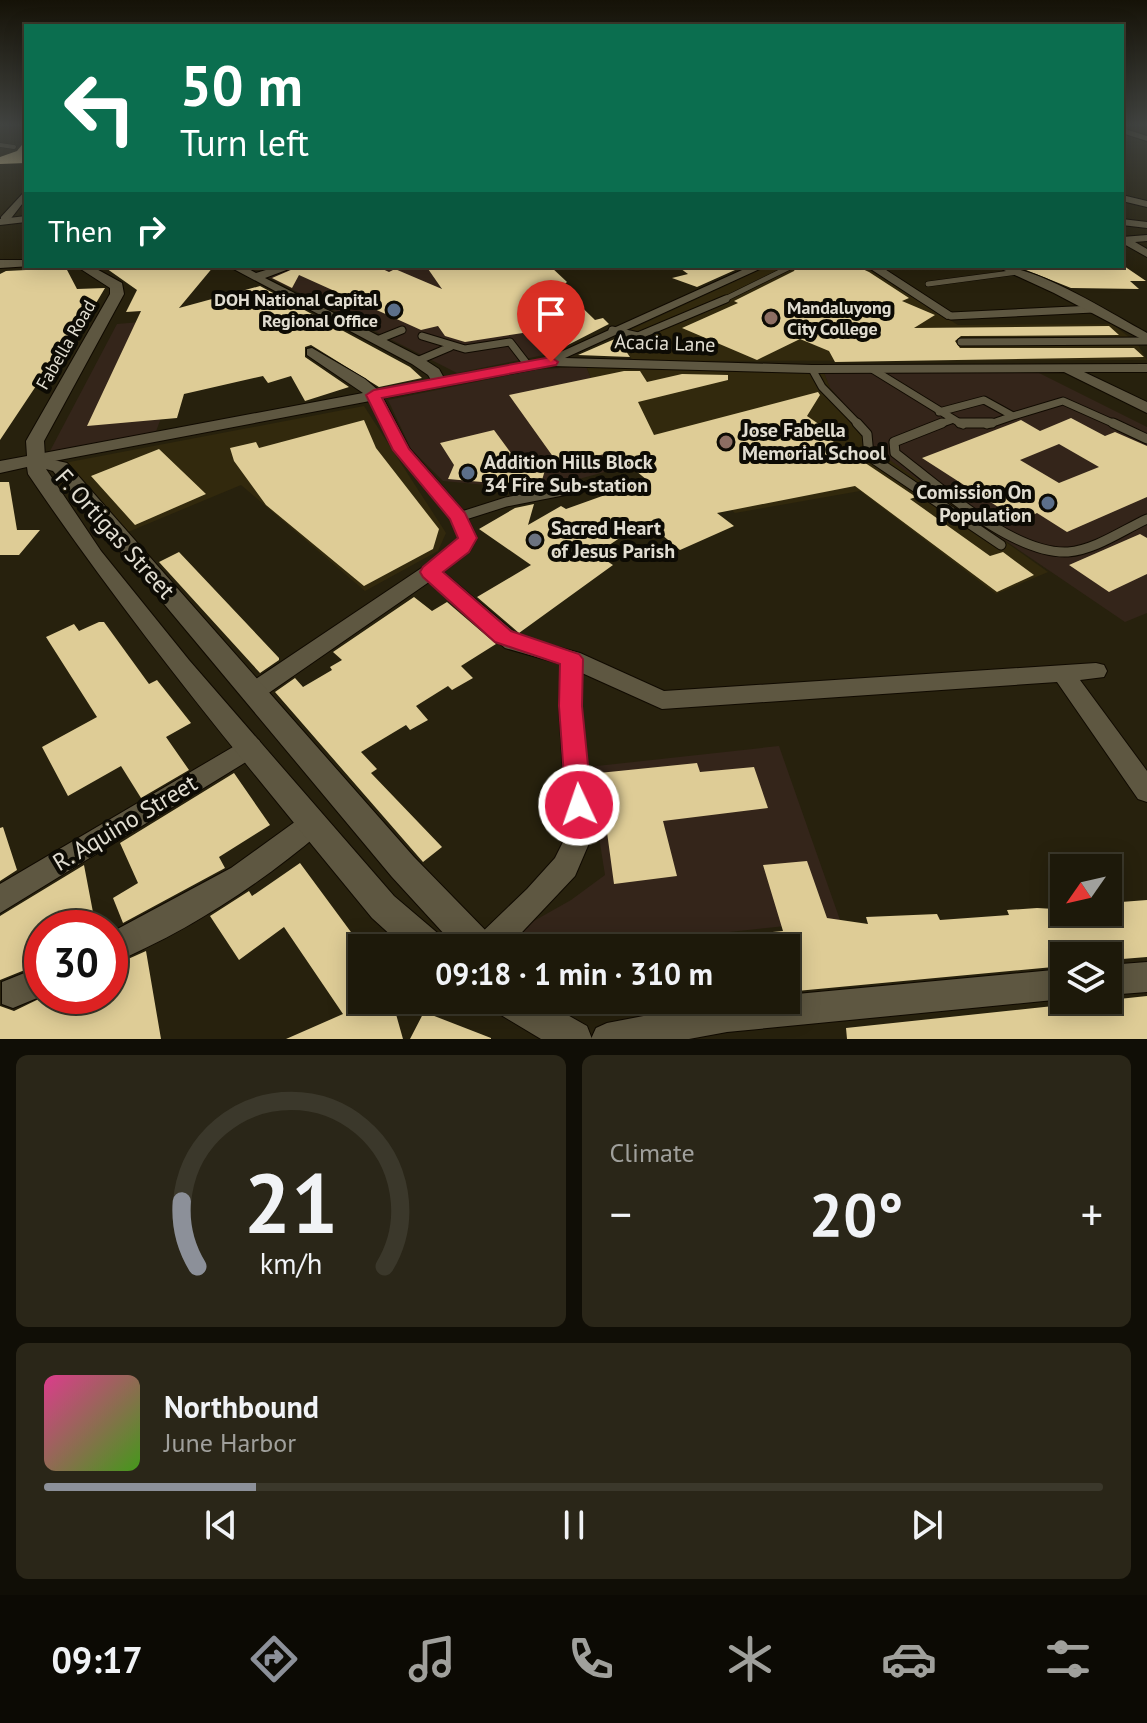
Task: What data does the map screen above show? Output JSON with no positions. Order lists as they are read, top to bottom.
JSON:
{
  "streets": {
    "street": [
      "Acacia Lane",
      "Fabella Road",
      "F. Ortigas Street",
      "R. Aquino Street"
    ]
  },
  "crossings": [
    ["Acacia Lane", "Fabella Road"],
    ["Acacia Lane", "F. Ortigas Street"],
    ["Fabella Road", "F. Ortigas Street"],
    ["F. Ortigas Street", "R. Aquino Street"]
  ],
  "places": [
    "DOH National Capital Regional Office",
    "Mandaluyong City College",
    "Jose Fabella Memorial School",
    "Addition Hills Block 34 Fire Sub-station",
    "Comission On Population",
    "Sacred Heart of Jesus Parish"
  ],
  "north": "bottom left",
  "page": {
    "turn": ["50 m", "Turn left"],
    "then": "Then",
    "limit": "30",
    "trip": "09:18 · 1 min · 310 m",
    "tile": "Climate",
    "heat": ["−", "20°", "+"],
    "song": ["Northbound", "June Harbor"],
    "tabs": "09:17",
    "gauge": ["21", "km/h"]
  }
}
